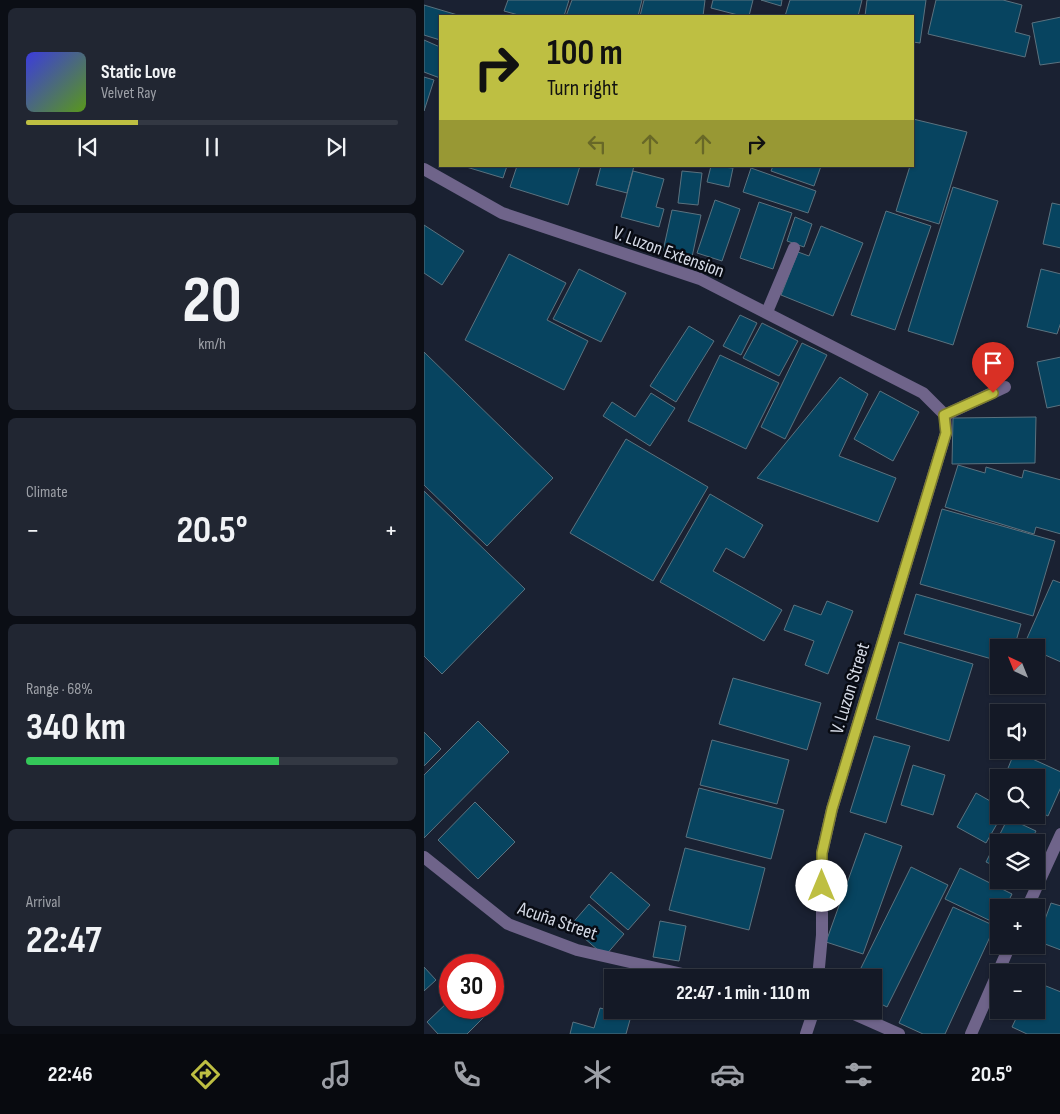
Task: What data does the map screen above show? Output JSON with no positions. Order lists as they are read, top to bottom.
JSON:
{
  "streets": {
    "street": ["V. Luzon Extension", "V. Luzon Street", "Acuña Street"]
  },
  "crossings": [
    ["V. Luzon Extension", "V. Luzon Street"]
  ],
  "north": "top left",
  "page": {
    "turn": ["100 m", "Turn right"],
    "song": ["Static Love", "Velvet Ray"],
    "tile": [
      ["20", "km/h"],
      "Climate",
      ["Range · 68%", "340 km"],
      ["Arrival", "22:47"]
    ],
    "heat": ["−", "20.5°", "+"],
    "map_buttons": ["+", "−"],
    "limit": "30",
    "trip": "22:47 · 1 min · 110 m",
    "tabs": ["22:46", "20.5°"]
  }
}
